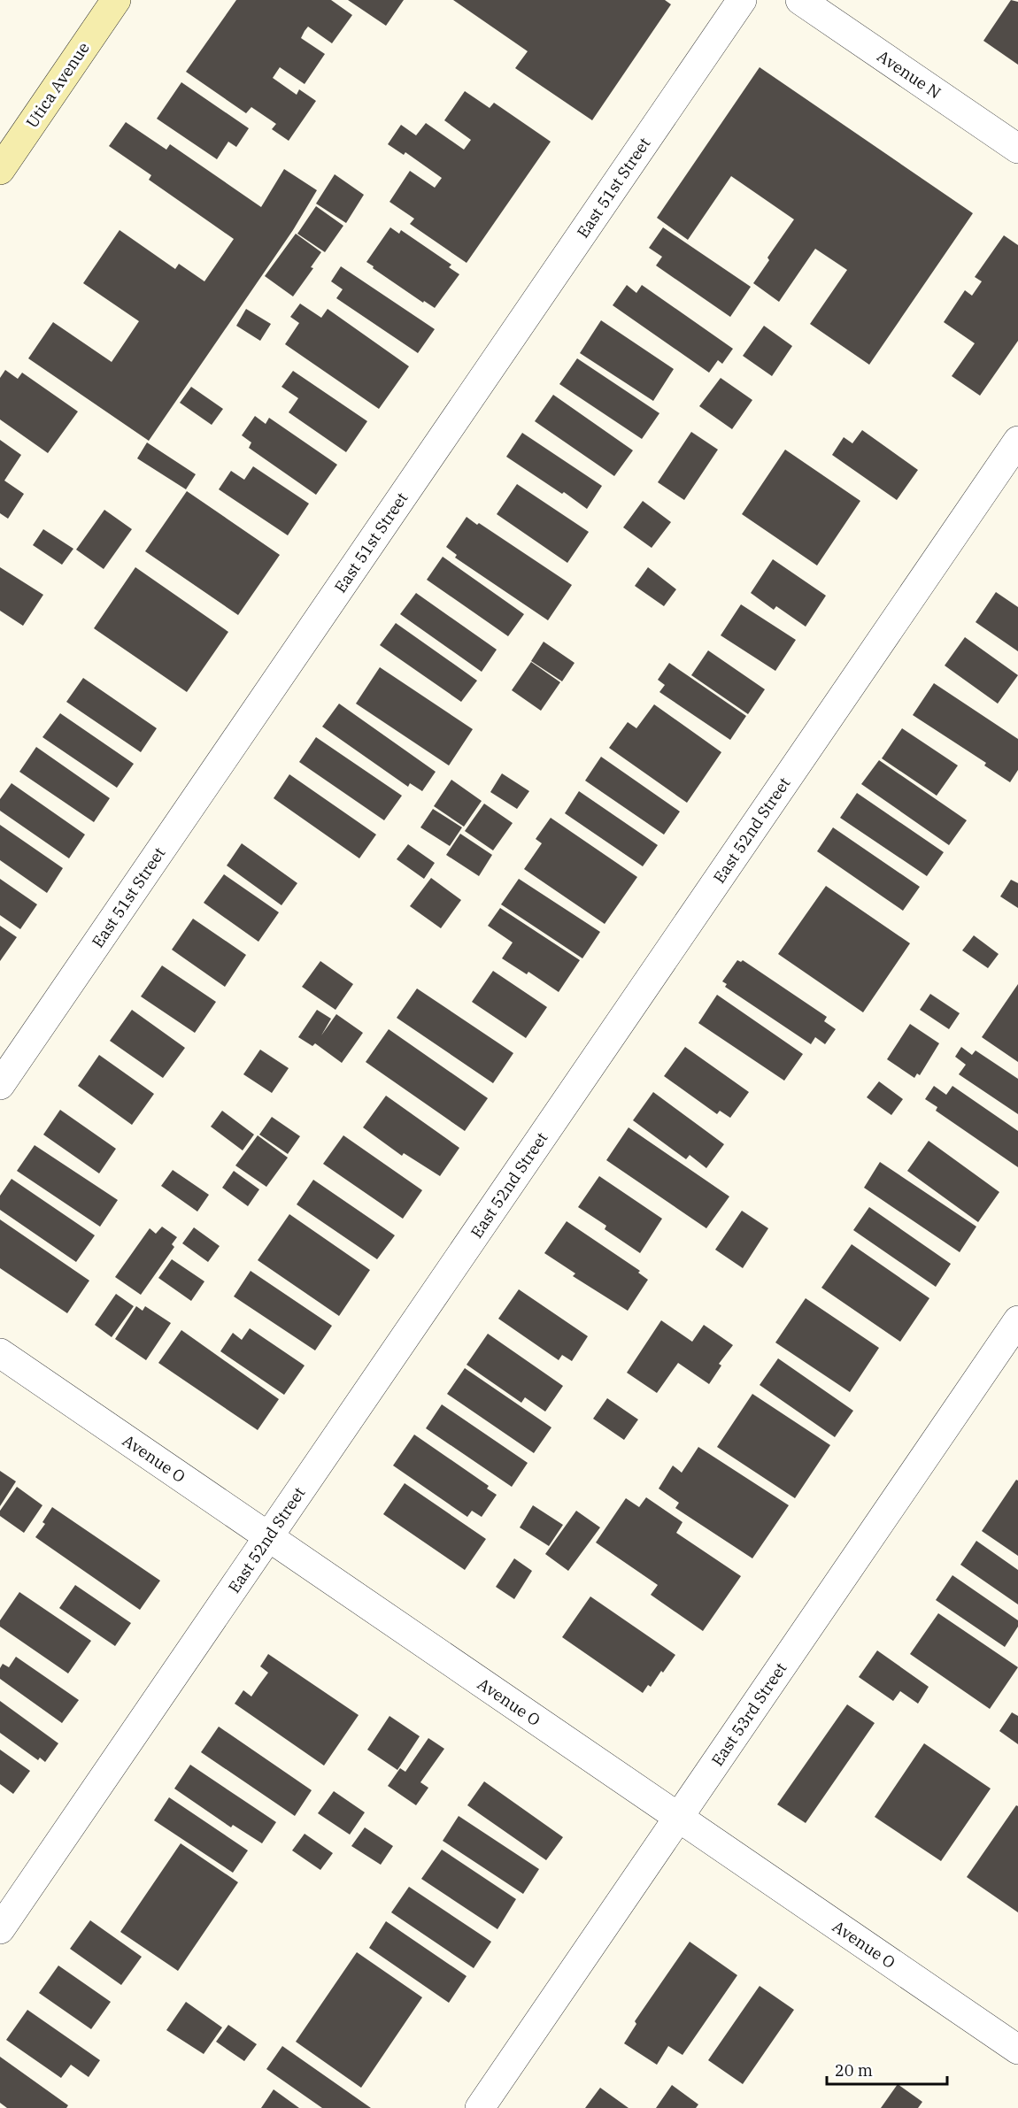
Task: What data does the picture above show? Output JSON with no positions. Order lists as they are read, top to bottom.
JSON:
{
  "streets": {
    "main road": ["Utica Avenue"],
    "street": [
      "Avenue N",
      "East 51st Street",
      "East 52nd Street",
      "Avenue O",
      "East 53rd Street"
    ]
  },
  "crossings": [
    ["East 52nd Street", "Avenue O"],
    ["Avenue O", "East 53rd Street"]
  ],
  "scale_bar": "20 m"
}
